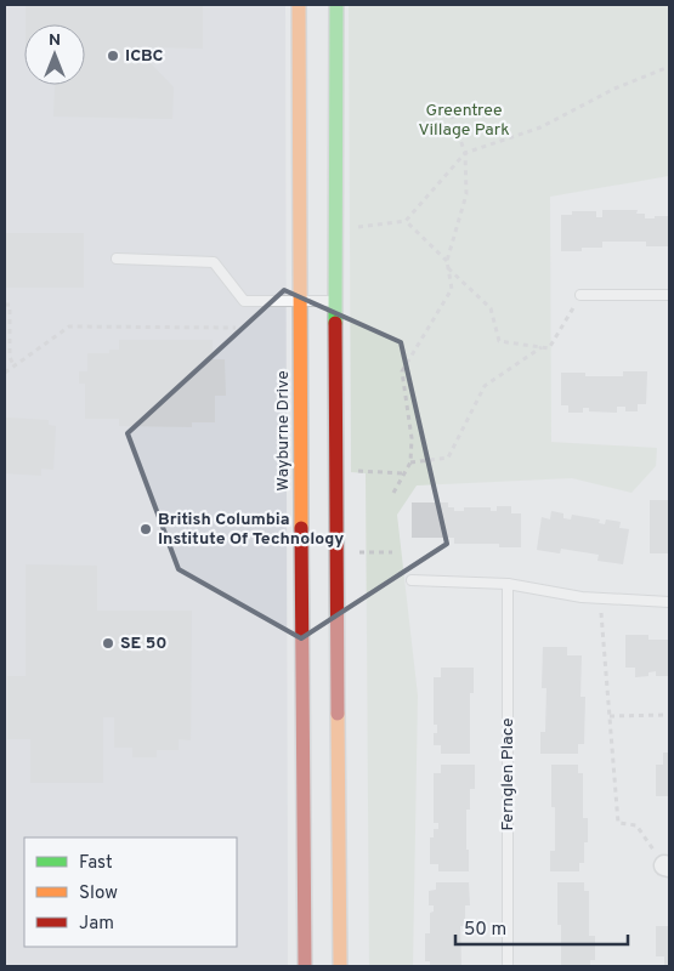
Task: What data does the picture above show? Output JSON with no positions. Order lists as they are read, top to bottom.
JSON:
{
  "streets": {
    "street": ["Wayburne Drive"],
    "lane": ["Fernglen Place"]
  },
  "parks": ["Greentree Village Park"],
  "places": ["ICBC", "British Columbia Institute Of Technology", "SE 50"],
  "legend": ["Fast", "Slow", "Jam"],
  "scale_bar": "50 m",
  "north": "top"
}
